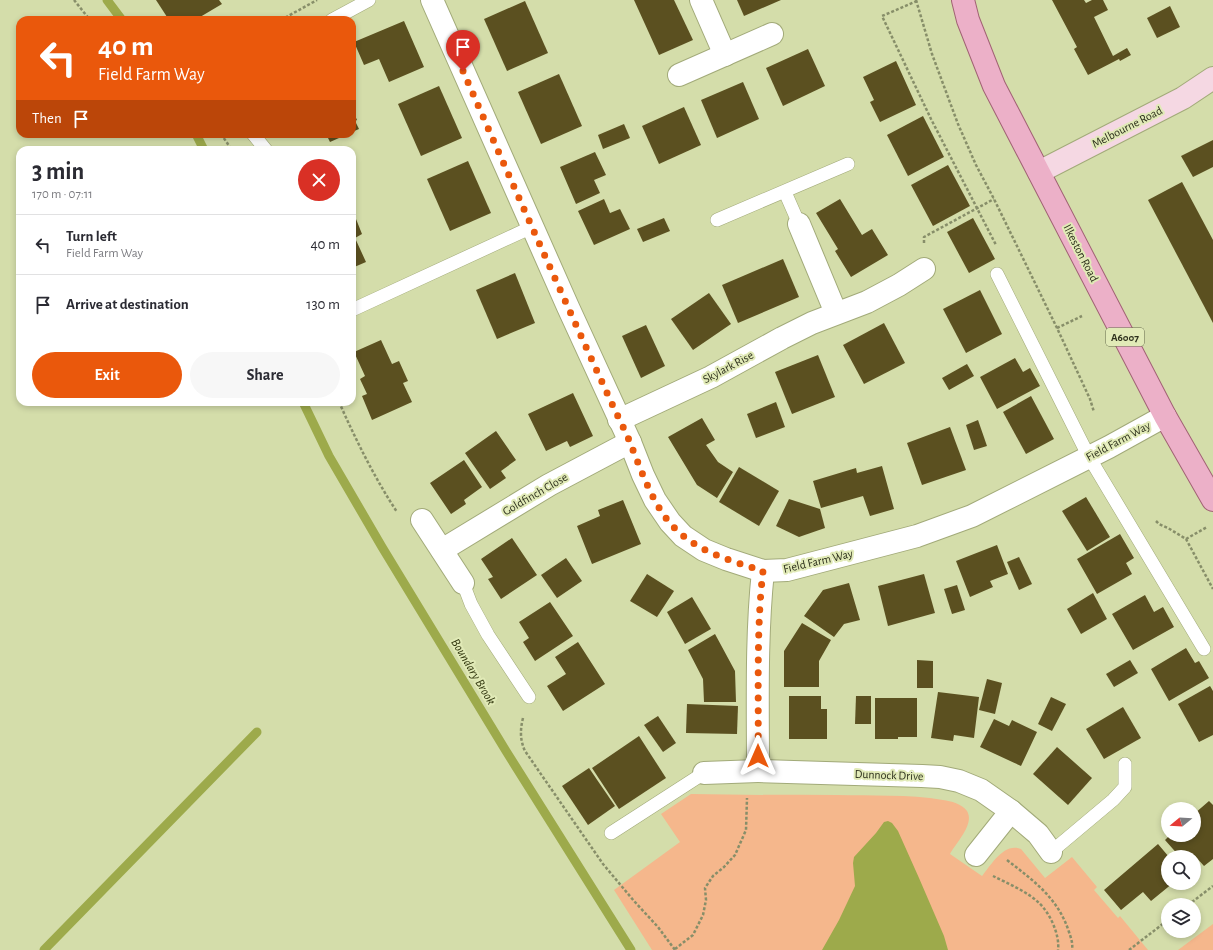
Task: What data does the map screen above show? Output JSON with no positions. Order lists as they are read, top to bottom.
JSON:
{
  "streets": {
    "main road": ["Ilkeston Road", "A6007"],
    "street": [
      "Melbourne Road",
      "Skylark Rise",
      "Field Farm Way",
      "Goldfinch Close",
      "Dunnock Drive"
    ]
  },
  "crossings": [
    ["Melbourne Road", "Ilkeston Road"],
    ["Ilkeston Road", "Field Farm Way"],
    ["Skylark Rise", "Field Farm Way"],
    ["Field Farm Way", "Goldfinch Close"]
  ],
  "water": ["Boundary Brook"],
  "north": "left",
  "page": {
    "turn": ["40 m", "Field Farm Way"],
    "then": "Then",
    "heading": ["3 min", "170 m · 07:11"],
    "list": [
      {
        "name": "Turn left",
        "note": "Field Farm Way",
        "value": "40 m"
      },
      {
        "name": "Arrive at destination",
        "value": "130 m"
      }
    ],
    "buttons": ["Exit", "Share"]
  }
}
